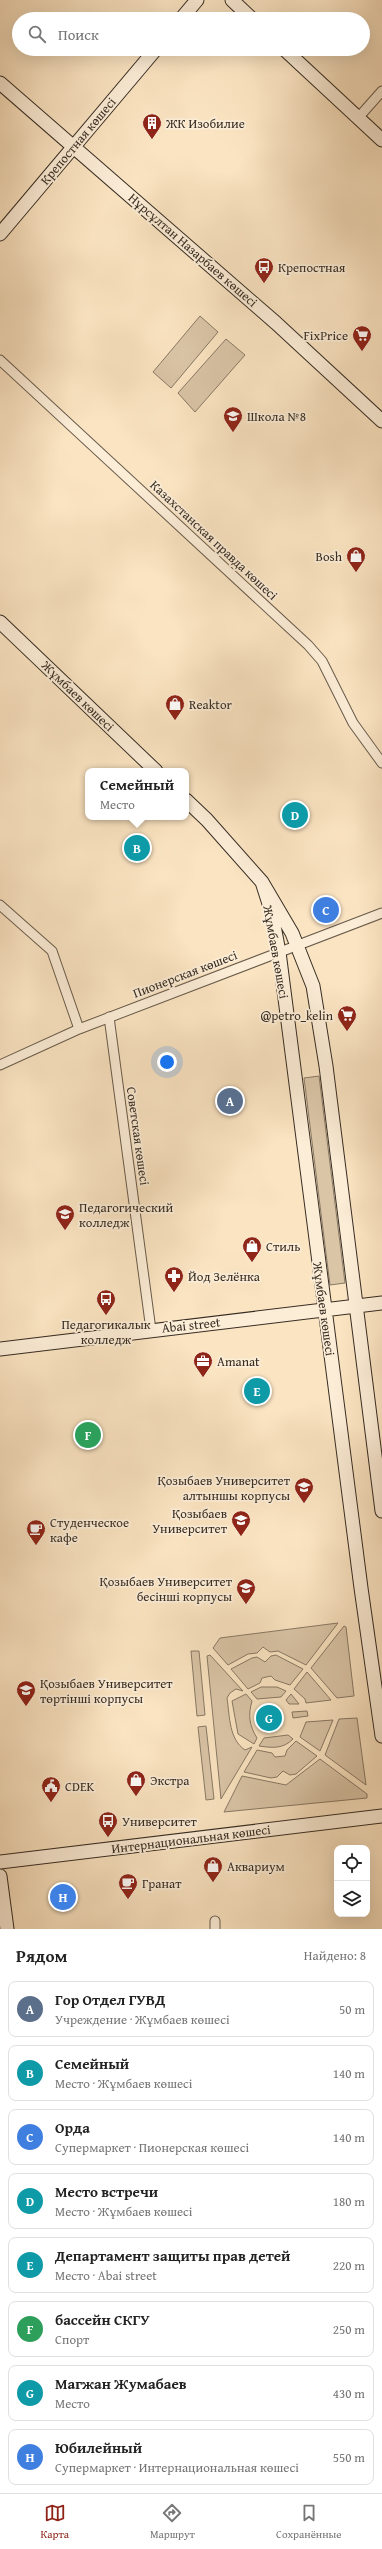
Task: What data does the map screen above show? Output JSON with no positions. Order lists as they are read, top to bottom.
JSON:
{
  "streets": {
    "main road": [
      "Крепостная көшесі",
      "Нұрсұлтан Назарбаев көшесі",
      "Жұмбаев көшесі",
      "Abai street",
      "Интернациональная көшесі"
    ],
    "street": ["Казахстанская правда көшесі", "Пионерская көшесі", "Советская көшесі"]
  },
  "crossings": [
    ["Крепостная көшесі", "Нұрсұлтан Назарбаев көшесі"],
    ["Жұмбаев көшесі", "Пионерская көшесі"],
    ["Жұмбаев көшесі", "Abai street"],
    ["Пионерская көшесі", "Советская көшесі"],
    ["Советская көшесі", "Abai street"]
  ],
  "places": {
    "building": ["ЖК Изобилие"],
    "bus stop": ["Крепостная", "Педагогикалык колледж", "Университет"],
    "supermarket": ["FixPrice", "@petro_kelin"],
    "school or university": [
      "Школа №8",
      "Педагогический колледж",
      "Қозыбаев Университет алтыншы корпусы",
      "Қозыбаев Университет",
      "Қозыбаев Университет бесінші корпусы",
      "Қозыбаев Университет төртінші корпусы"
    ],
    "shop": [
      "Bosh",
      "Reaktor",
      "Стиль",
      "Экстра",
      "Аквариум"
    ],
    "pharmacy": ["Йод Зелёнка"],
    "office": ["Amanat"],
    "cafe": ["Студенческое кафе", "Гранат"],
    "public building": ["CDEK"]
  },
  "page": {
    "search": "Поиск",
    "popup": ["Семейный", "Место"],
    "pins": [
      "D",
      "B",
      "C",
      "A",
      "E",
      "F",
      "G",
      "H"
    ],
    "heading": ["Рядом", "Найдено: 8"],
    "list": [
      {
        "mark": "A",
        "name": "Гор Отдел ГУВД",
        "note": "Учреждение · Жұмбаев көшесі",
        "value": "50 m"
      },
      {
        "mark": "B",
        "name": "Семейный",
        "note": "Место · Жұмбаев көшесі",
        "value": "140 m"
      },
      {
        "mark": "C",
        "name": "Орда",
        "note": "Супермаркет · Пионерская көшесі",
        "value": "140 m"
      },
      {
        "mark": "D",
        "name": "Место встречи",
        "note": "Место · Жұмбаев көшесі",
        "value": "180 m"
      },
      {
        "mark": "E",
        "name": "Департамент защиты прав детей",
        "note": "Место · Abai street",
        "value": "220 m"
      },
      {
        "mark": "F",
        "name": "бассейн СКГУ",
        "note": "Спорт",
        "value": "250 m"
      },
      {
        "mark": "G",
        "name": "Магжан Жумабаев",
        "note": "Место",
        "value": "430 m"
      },
      {
        "mark": "H",
        "name": "Юбилейный",
        "note": "Супермаркет · Интернациональная көшесі",
        "value": "550 m"
      }
    ],
    "nav": ["Карта", "Маршрут", "Сохранённые"]
  }
}
